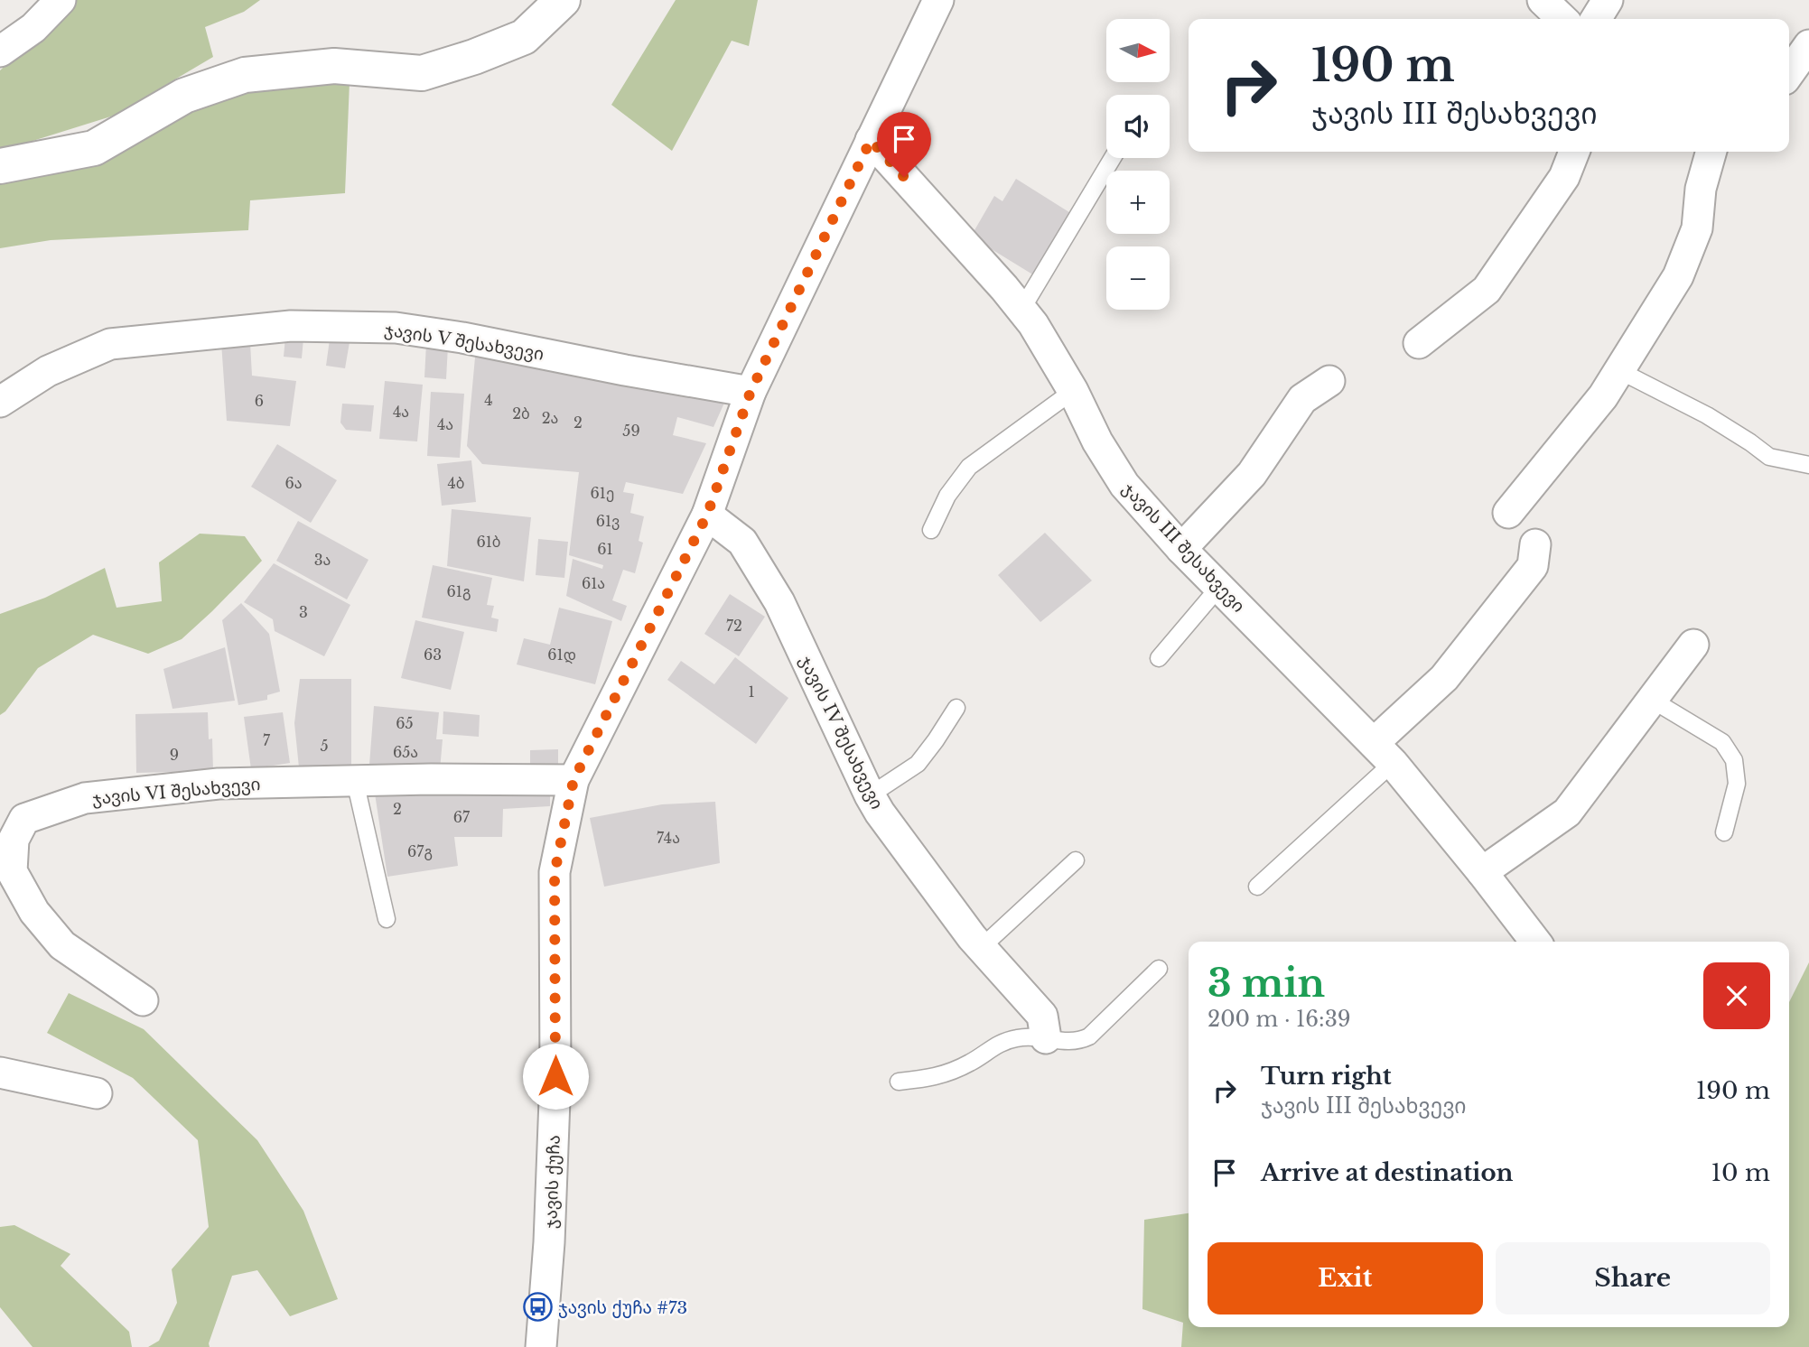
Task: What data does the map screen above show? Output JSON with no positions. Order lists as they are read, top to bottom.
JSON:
{
  "streets": {
    "street": [
      "ჯავის V შესახვევი",
      "ჯავის III შესახვევი",
      "ჯავის IV შესახვევი",
      "ჯავის VI შესახვევი",
      "ჯავის ქუჩა"
    ]
  },
  "crossings": [
    ["ჯავის V შესახვევი", "ჯავის ქუჩა"],
    ["ჯავის III შესახვევი", "ჯავის ქუჩა"],
    ["ჯავის IV შესახვევი", "ჯავის ქუჩა"],
    ["ჯავის VI შესახვევი", "ჯავის ქუჩა"]
  ],
  "places": {
    "bus stop": ["ჯავის ქუჩა #73"]
  },
  "house_numbers": [
    "4",
    "6",
    "4ა",
    "2ბ",
    "2ა",
    "2",
    "4ა",
    "59",
    "6ა",
    "4ბ",
    "61ე",
    "61ვ",
    "61ბ",
    "61",
    "3ა",
    "61ა",
    "61გ",
    "3",
    "72",
    "63",
    "61დ",
    "1",
    "65",
    "7",
    "5",
    "65ა",
    "9",
    "2",
    "67",
    "74ა",
    "67გ"
  ],
  "north": "right",
  "page": {
    "map_buttons": ["+", "−"],
    "turn": ["190 m", "ჯავის III შესახვევი"],
    "heading": ["3 min", "200 m · 16:39"],
    "list": [
      {
        "name": "Turn right",
        "note": "ჯავის III შესახვევი",
        "value": "190 m"
      },
      {
        "name": "Arrive at destination",
        "value": "10 m"
      }
    ],
    "buttons": ["Exit", "Share"]
  }
}
